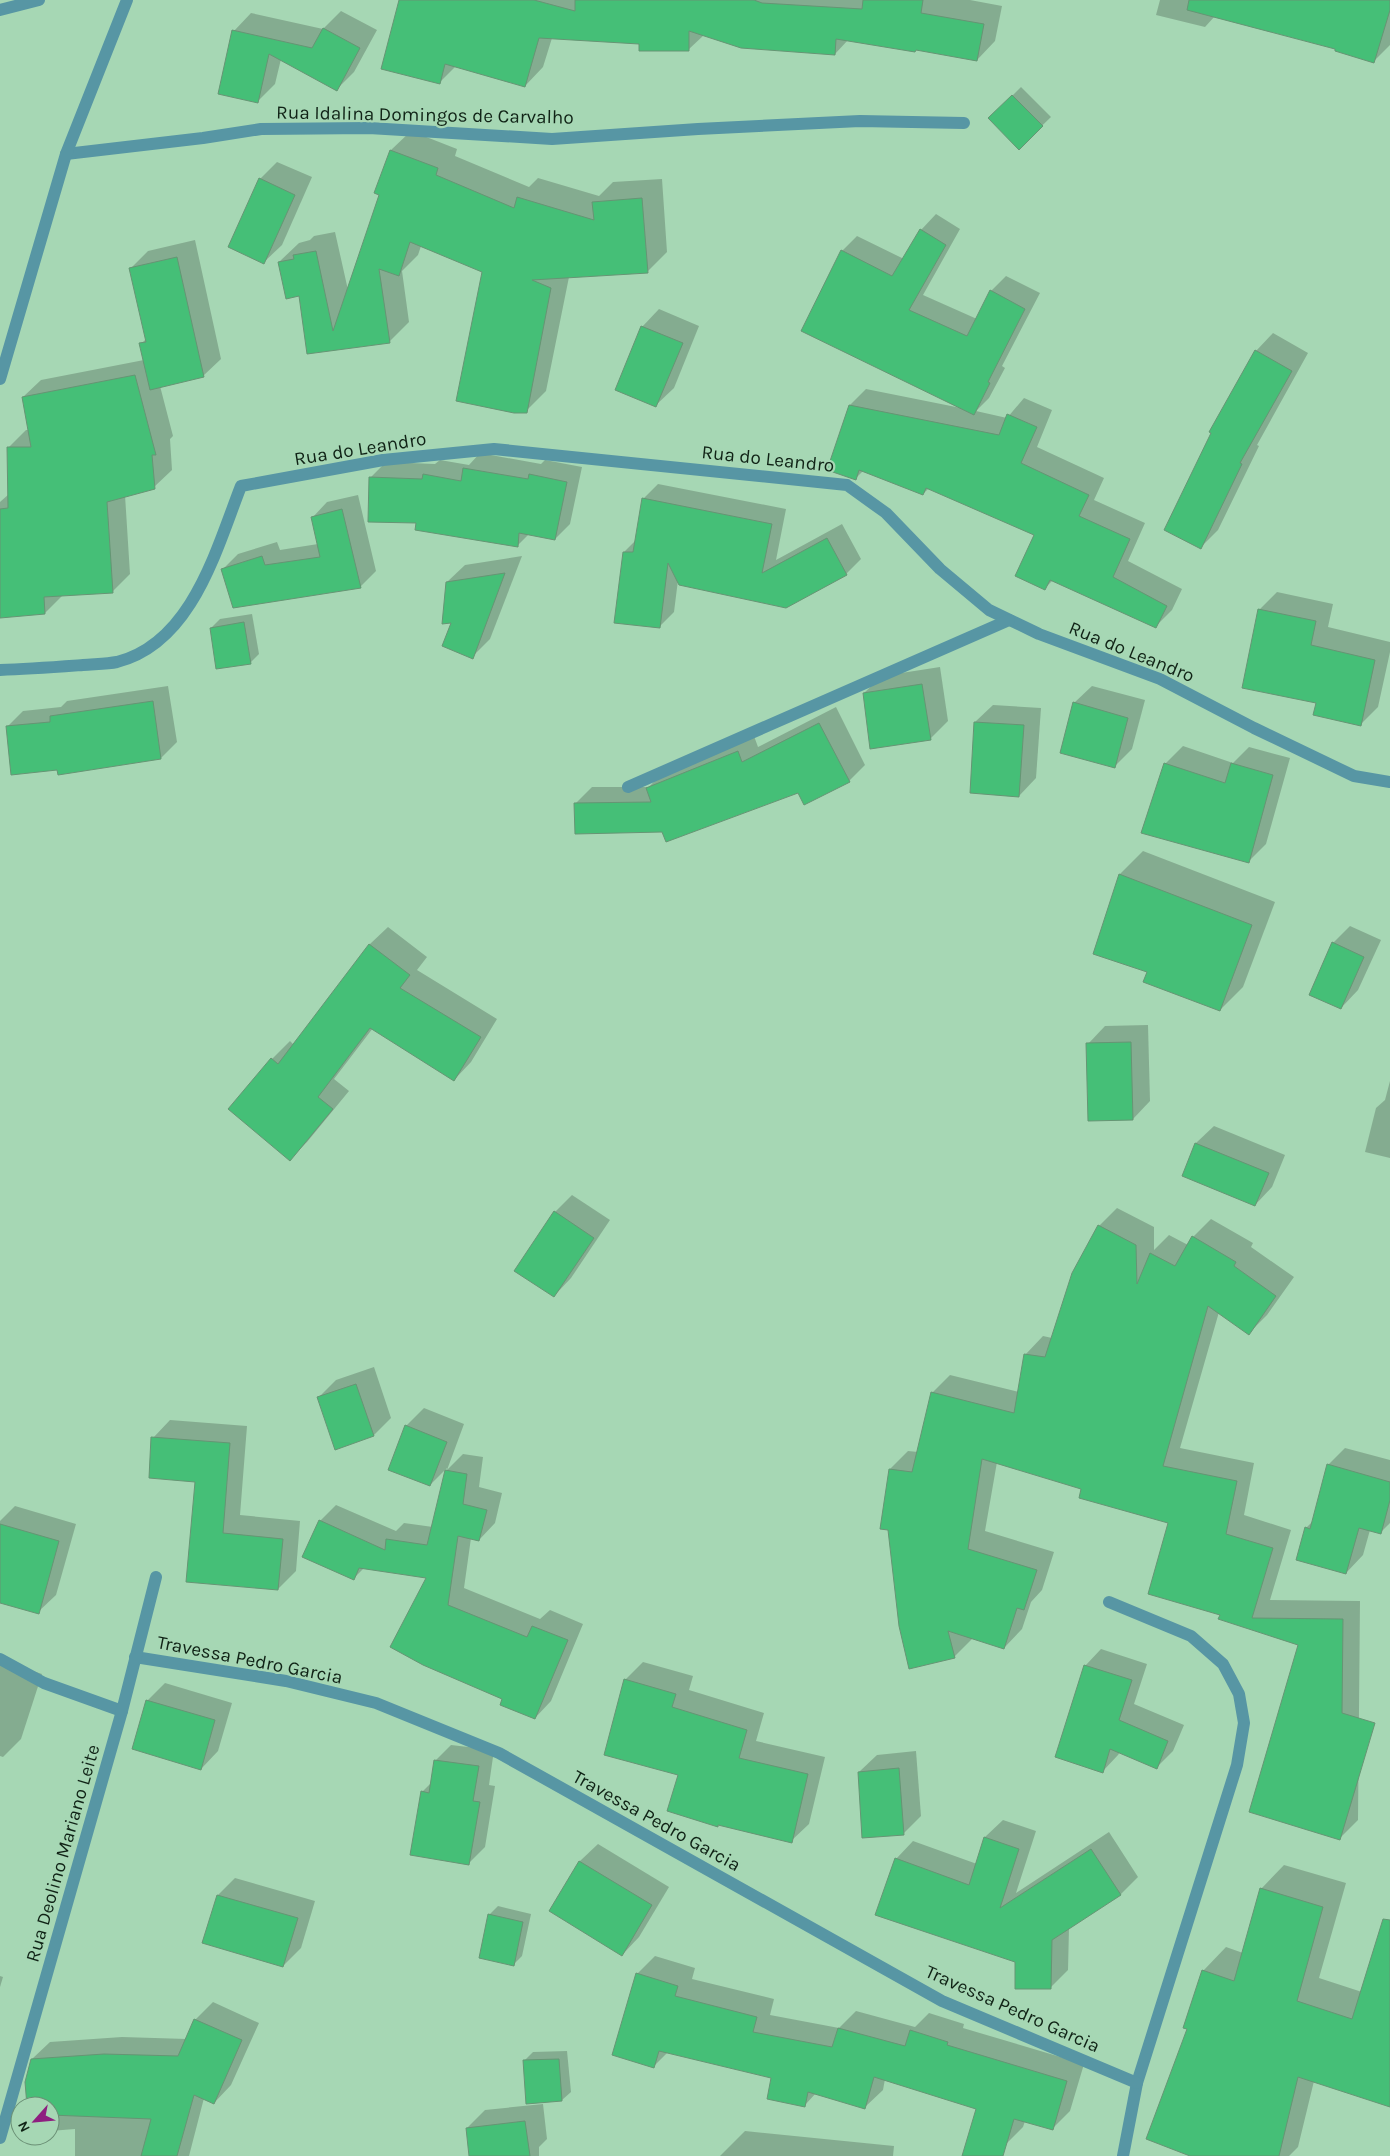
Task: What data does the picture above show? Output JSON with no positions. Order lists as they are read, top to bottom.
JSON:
{
  "streets": {
    "street": [
      "Rua Idalina Domingos de Carvalho",
      "Rua do Leandro",
      "Travessa Pedro Garcia",
      "Rua Deolino Mariano Leite"
    ]
  },
  "crossings": [
    ["Travessa Pedro Garcia", "Rua Deolino Mariano Leite"]
  ],
  "north": "bottom left"
}
